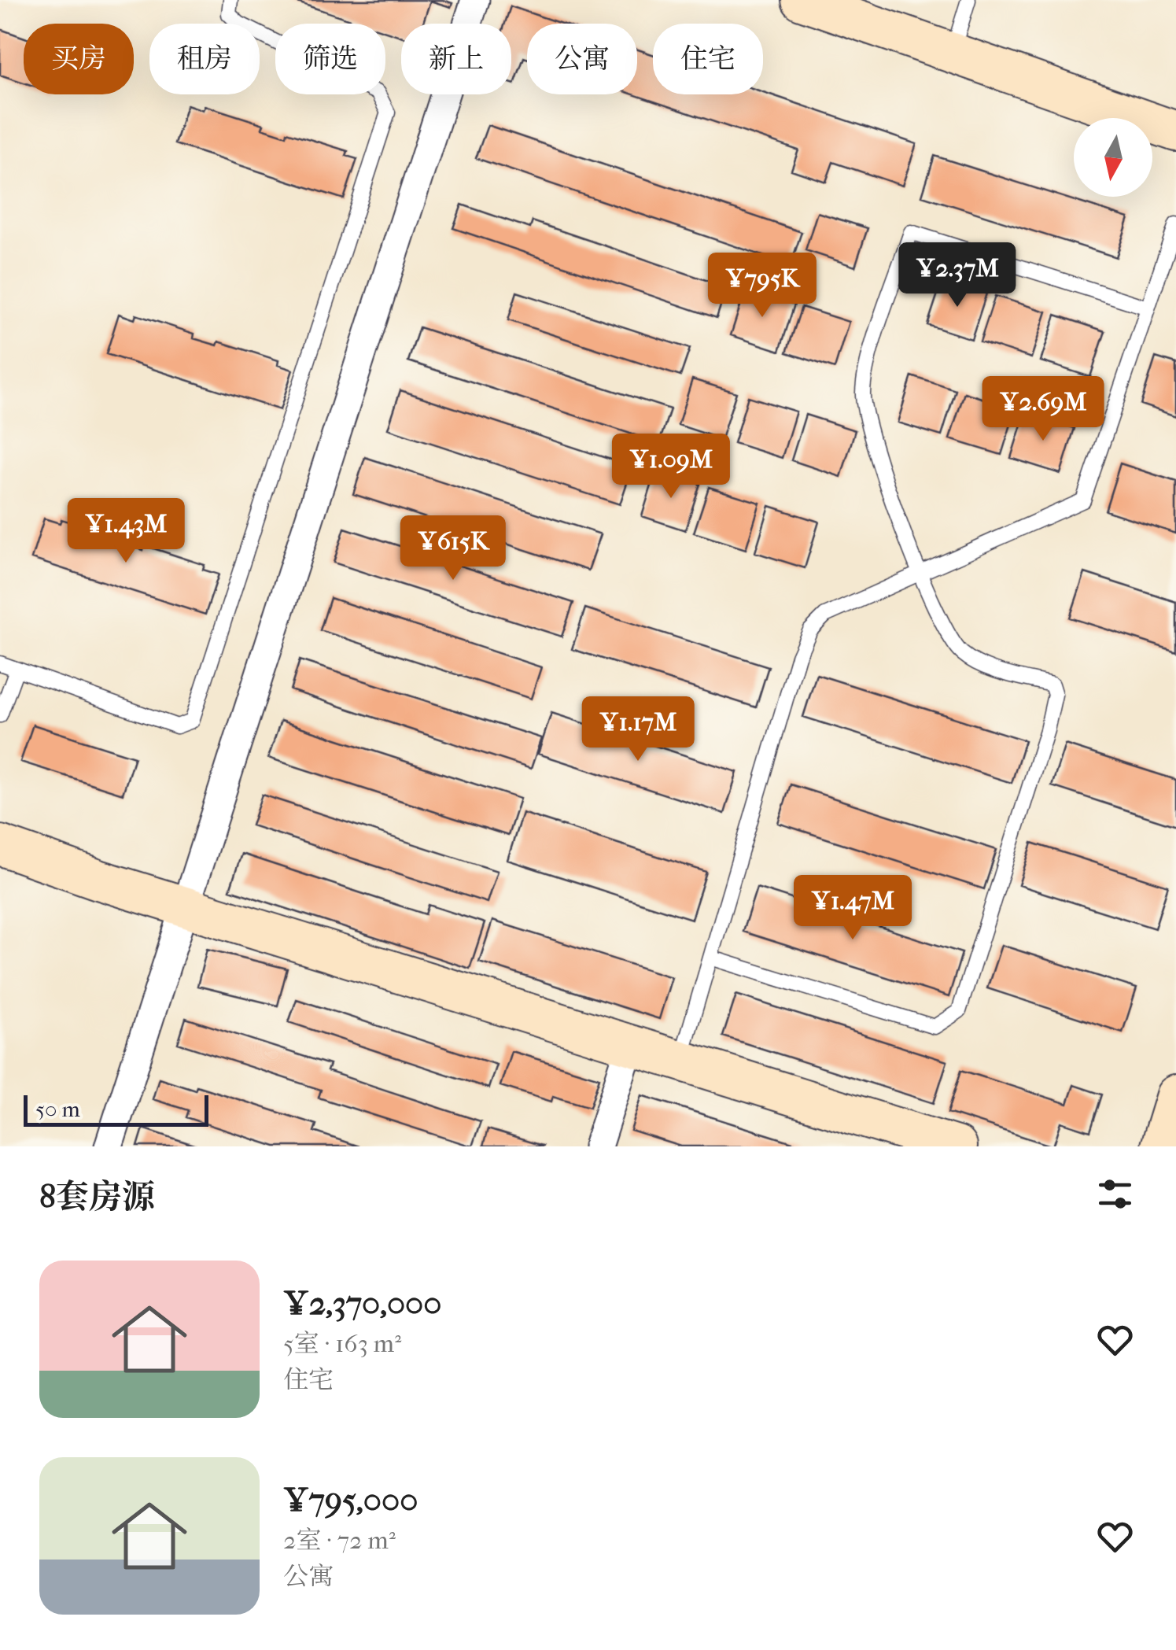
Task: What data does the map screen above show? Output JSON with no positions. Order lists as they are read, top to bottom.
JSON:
{
  "scale_bar": "50 m",
  "north": "bottom",
  "page": {
    "chip": [
      "买房",
      "租房",
      "筛选",
      "新上",
      "公寓",
      "住宅"
    ],
    "price": [
      "¥2.37M",
      "¥795K",
      "¥2.69M",
      "¥1.09M",
      "¥1.43M",
      "¥615K",
      "¥1.17M",
      "¥1.47M"
    ],
    "scale": "50 m",
    "heading": "8套房源",
    "list": [
      {
        "name": "¥2,370,000",
        "note": "5室 · 163 m² · 住宅"
      },
      {
        "name": "¥795,000",
        "note": "2室 · 72 m² · 公寓"
      }
    ]
  }
}
